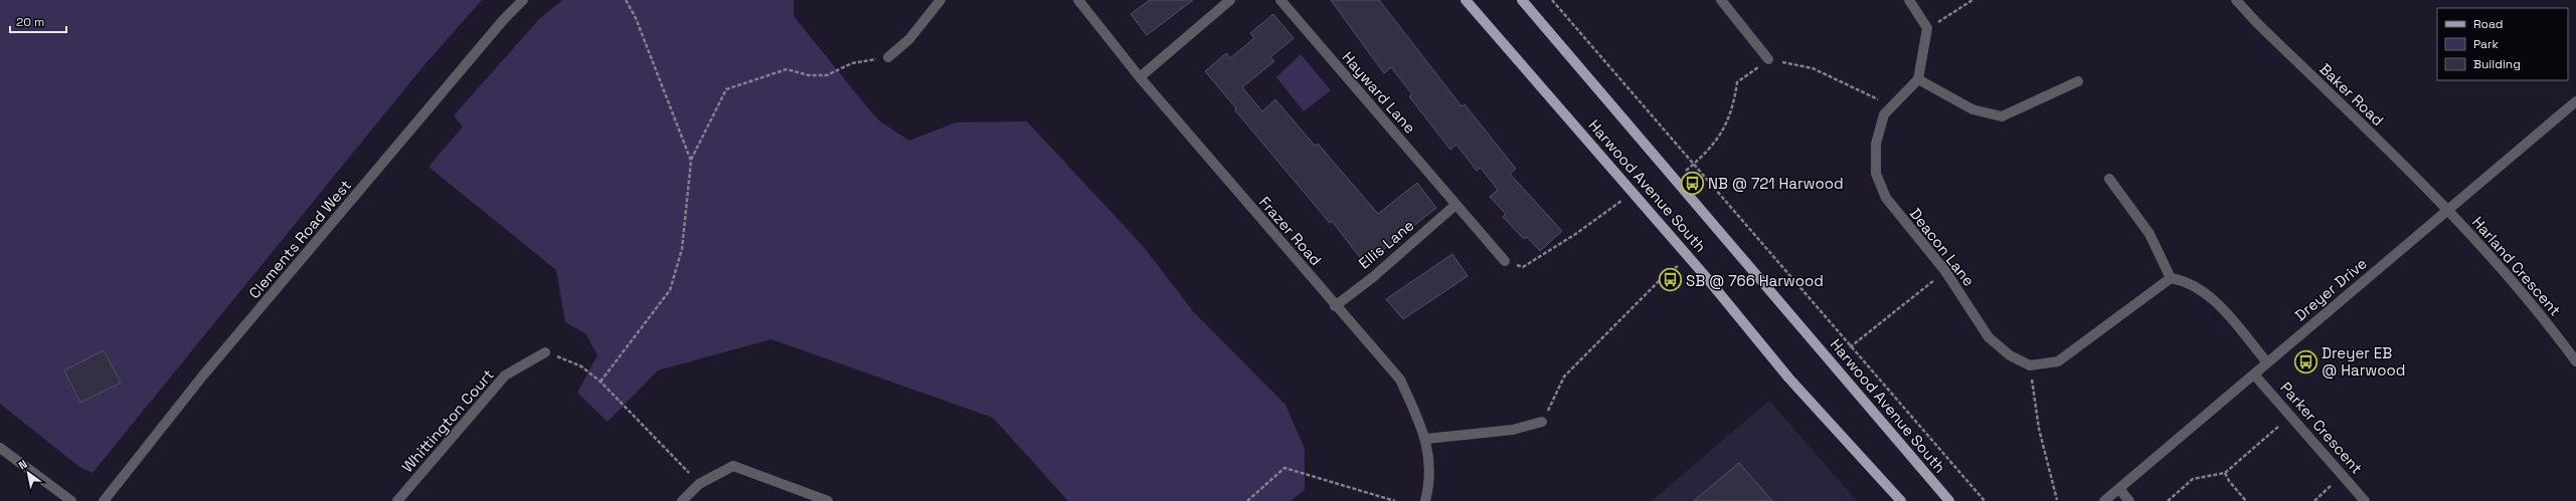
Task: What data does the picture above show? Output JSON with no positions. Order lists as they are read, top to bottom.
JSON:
{
  "streets": {
    "main road": ["Harwood Avenue South"],
    "street": [
      "Hayward Lane",
      "Baker Road",
      "Frazer Road",
      "Clements Road West",
      "Ellis Lane",
      "Deacon Lane",
      "Harland Crescent",
      "Dreyer Drive",
      "Whittington Court",
      "Parker Crescent"
    ]
  },
  "crossings": [
    ["Hayward Lane", "Ellis Lane"],
    ["Baker Road", "Harland Crescent"],
    ["Baker Road", "Dreyer Drive"],
    ["Frazer Road", "Ellis Lane"],
    ["Harland Crescent", "Dreyer Drive"],
    ["Dreyer Drive", "Parker Crescent"]
  ],
  "places": {
    "bus stop": ["NB @ 721 Harwood", "SB @ 766 Harwood", "Dreyer EB @ Harwood"]
  },
  "legend": ["Road", "Park", "Building"],
  "scale_bar": "20 m",
  "north": "top left"
}
